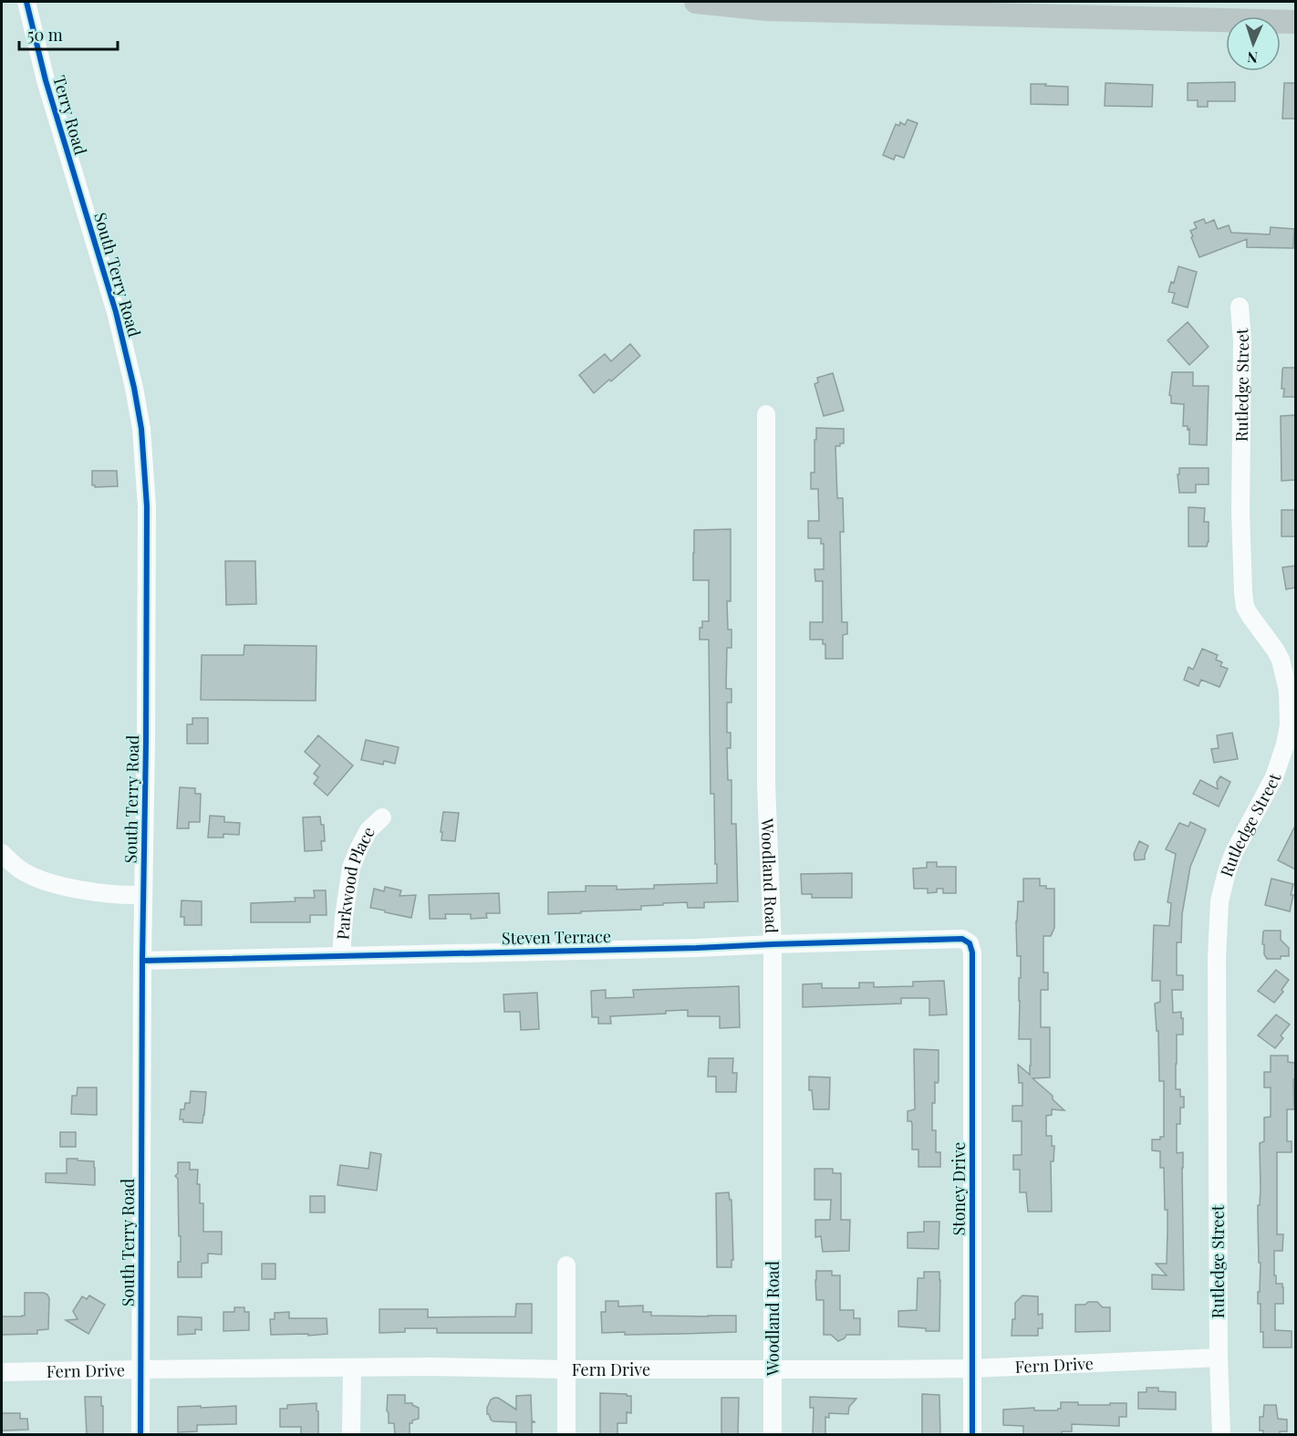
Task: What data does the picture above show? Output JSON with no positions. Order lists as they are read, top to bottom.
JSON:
{
  "streets": {
    "street": [
      "Terry Road",
      "South Terry Road",
      "Rutledge Street",
      "Woodland Road",
      "Parkwood Place",
      "Steven Terrace",
      "Stoney Drive",
      "Fern Drive"
    ]
  },
  "crossings": [
    ["Terry Road", "South Terry Road"],
    ["South Terry Road", "Steven Terrace"],
    ["South Terry Road", "Fern Drive"],
    ["Rutledge Street", "Fern Drive"],
    ["Woodland Road", "Steven Terrace"],
    ["Woodland Road", "Fern Drive"],
    ["Parkwood Place", "Steven Terrace"],
    ["Steven Terrace", "Stoney Drive"],
    ["Stoney Drive", "Fern Drive"]
  ],
  "scale_bar": "50 m",
  "north": "bottom"
}
